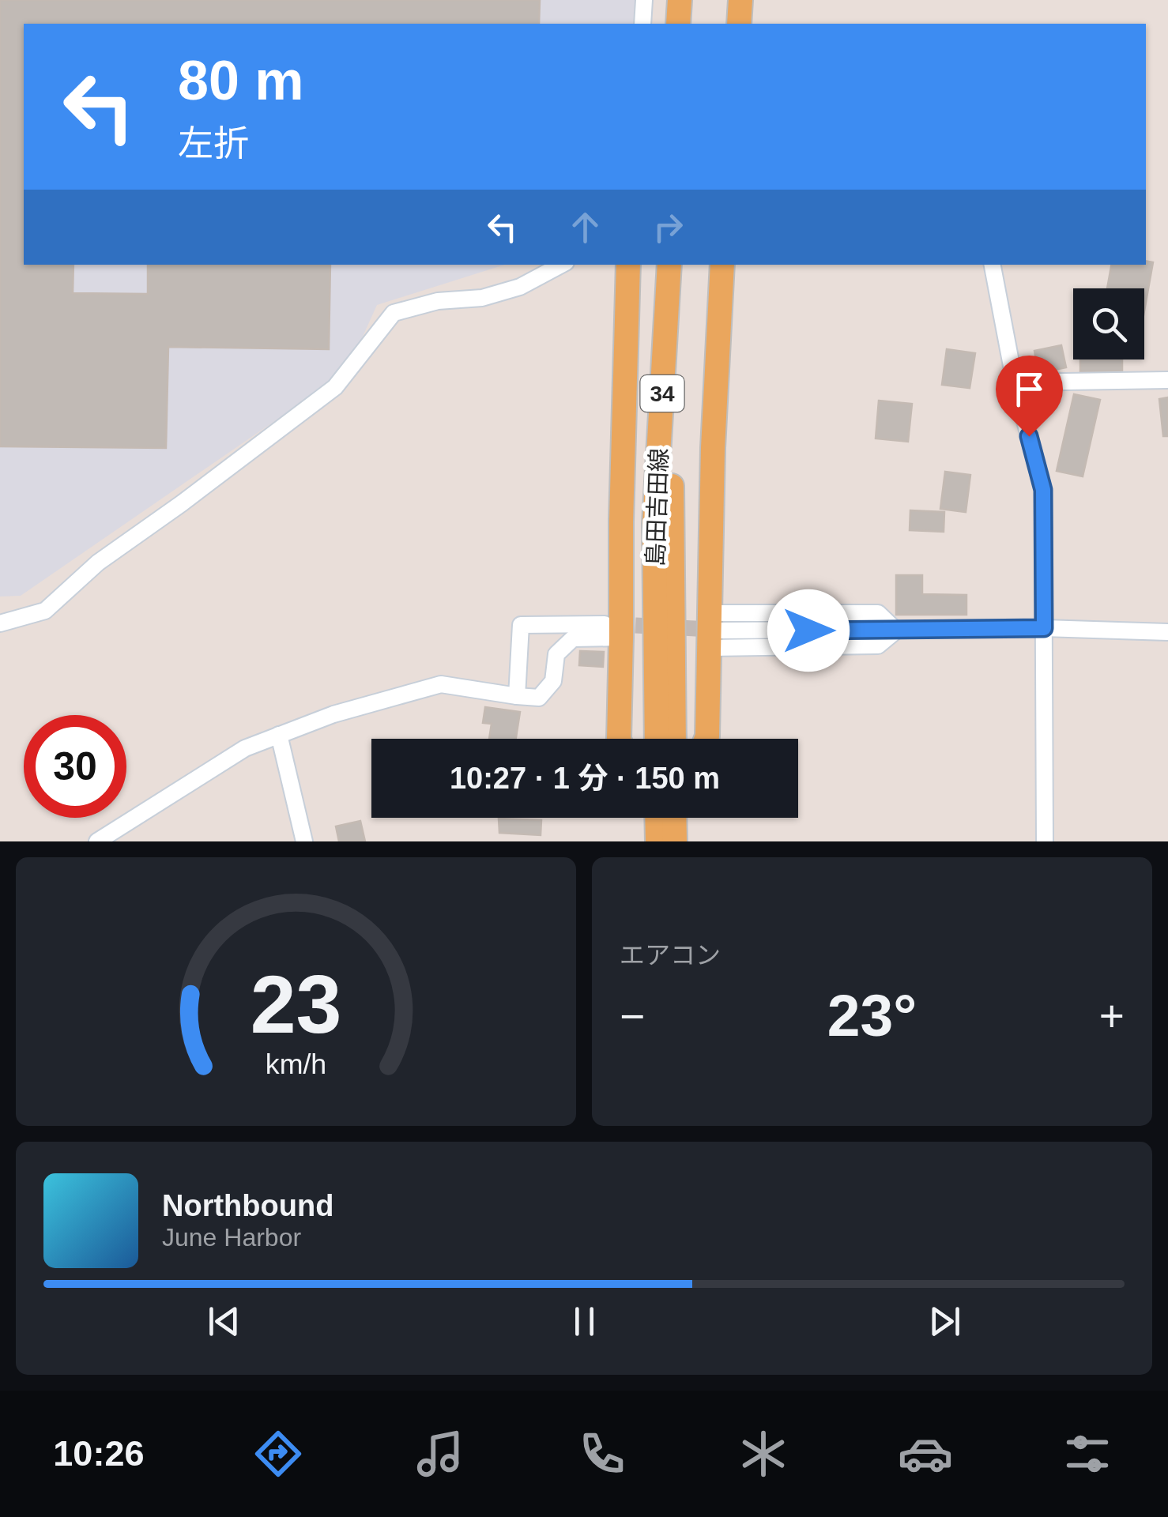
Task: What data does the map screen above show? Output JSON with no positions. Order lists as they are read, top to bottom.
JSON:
{
  "streets": {
    "main road": ["34", "島田吉田線"]
  },
  "page": {
    "turn": ["80 m", "左折"],
    "limit": "30",
    "trip": "10:27 · 1 分 · 150 m",
    "tile": "エアコン",
    "heat": ["−", "23°", "+"],
    "song": ["Northbound", "June Harbor"],
    "tabs": "10:26",
    "gauge": ["23", "km/h"]
  }
}
